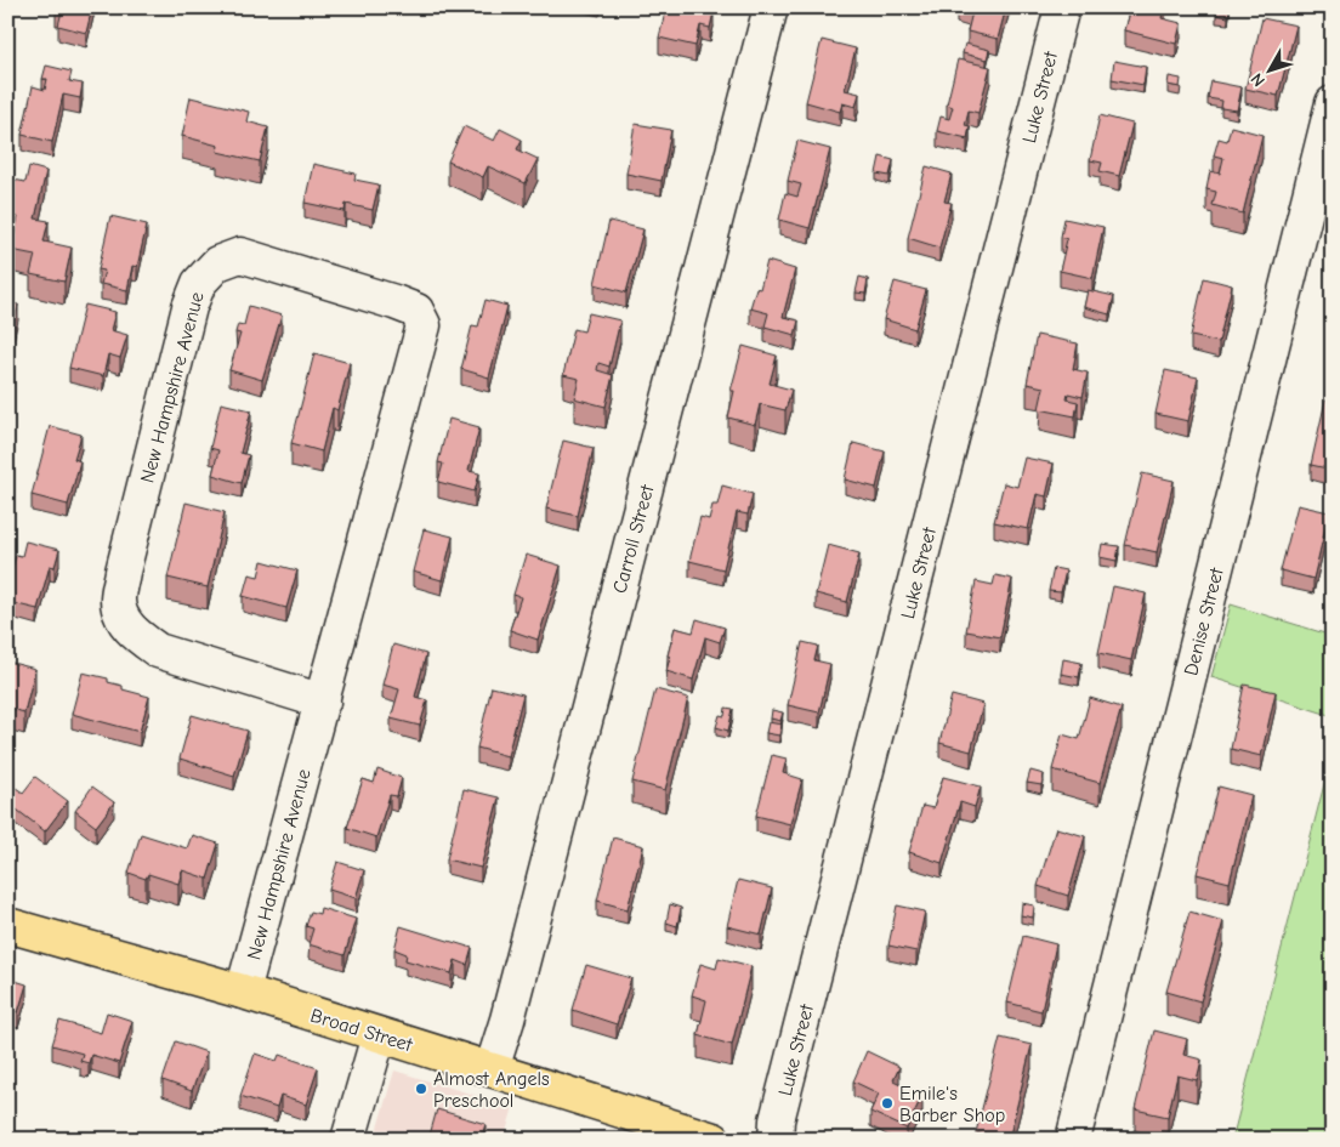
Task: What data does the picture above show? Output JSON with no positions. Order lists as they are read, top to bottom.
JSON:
{
  "streets": {
    "main road": ["Broad Street"],
    "street": [
      "Luke Street",
      "New Hampshire Avenue",
      "Carroll Street",
      "Denise Street"
    ]
  },
  "crossings": [
    ["New Hampshire Avenue", "Broad Street"],
    ["Carroll Street", "Broad Street"]
  ],
  "places": ["Almost Angels Preschool", "Emile's Barber Shop"],
  "north": "bottom left"
}
